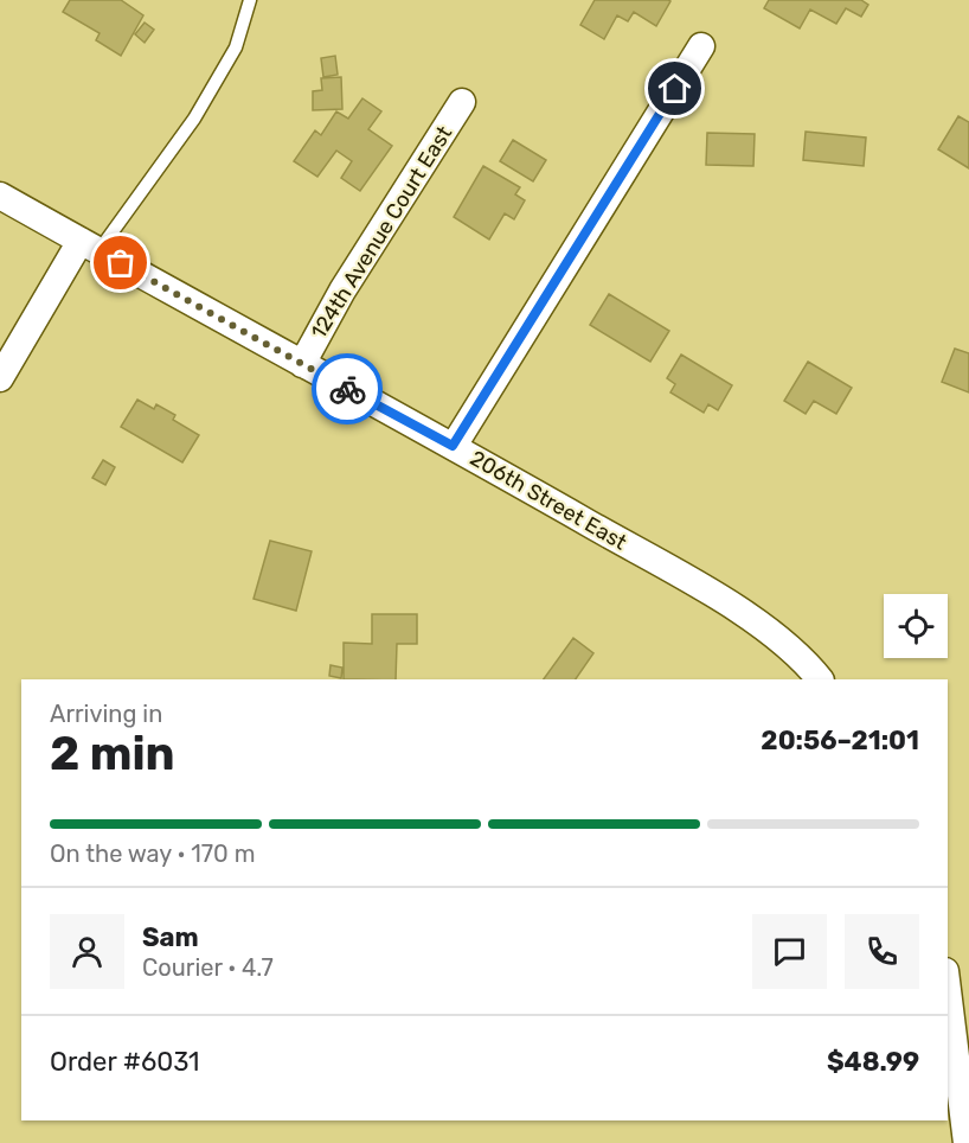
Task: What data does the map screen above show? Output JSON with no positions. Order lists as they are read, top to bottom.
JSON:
{
  "streets": {
    "street": ["124th Avenue Court East", "206th Street East"]
  },
  "crossings": [
    ["124th Avenue Court East", "206th Street East"]
  ],
  "page": {
    "heading": ["2 min", "Arriving in", "20:56–21:01"],
    "panel": [
      "Sam",
      "Courier · 4.7",
      "Order #6031",
      "$48.99"
    ],
    "bar": "On the way · 170 m"
  }
}
